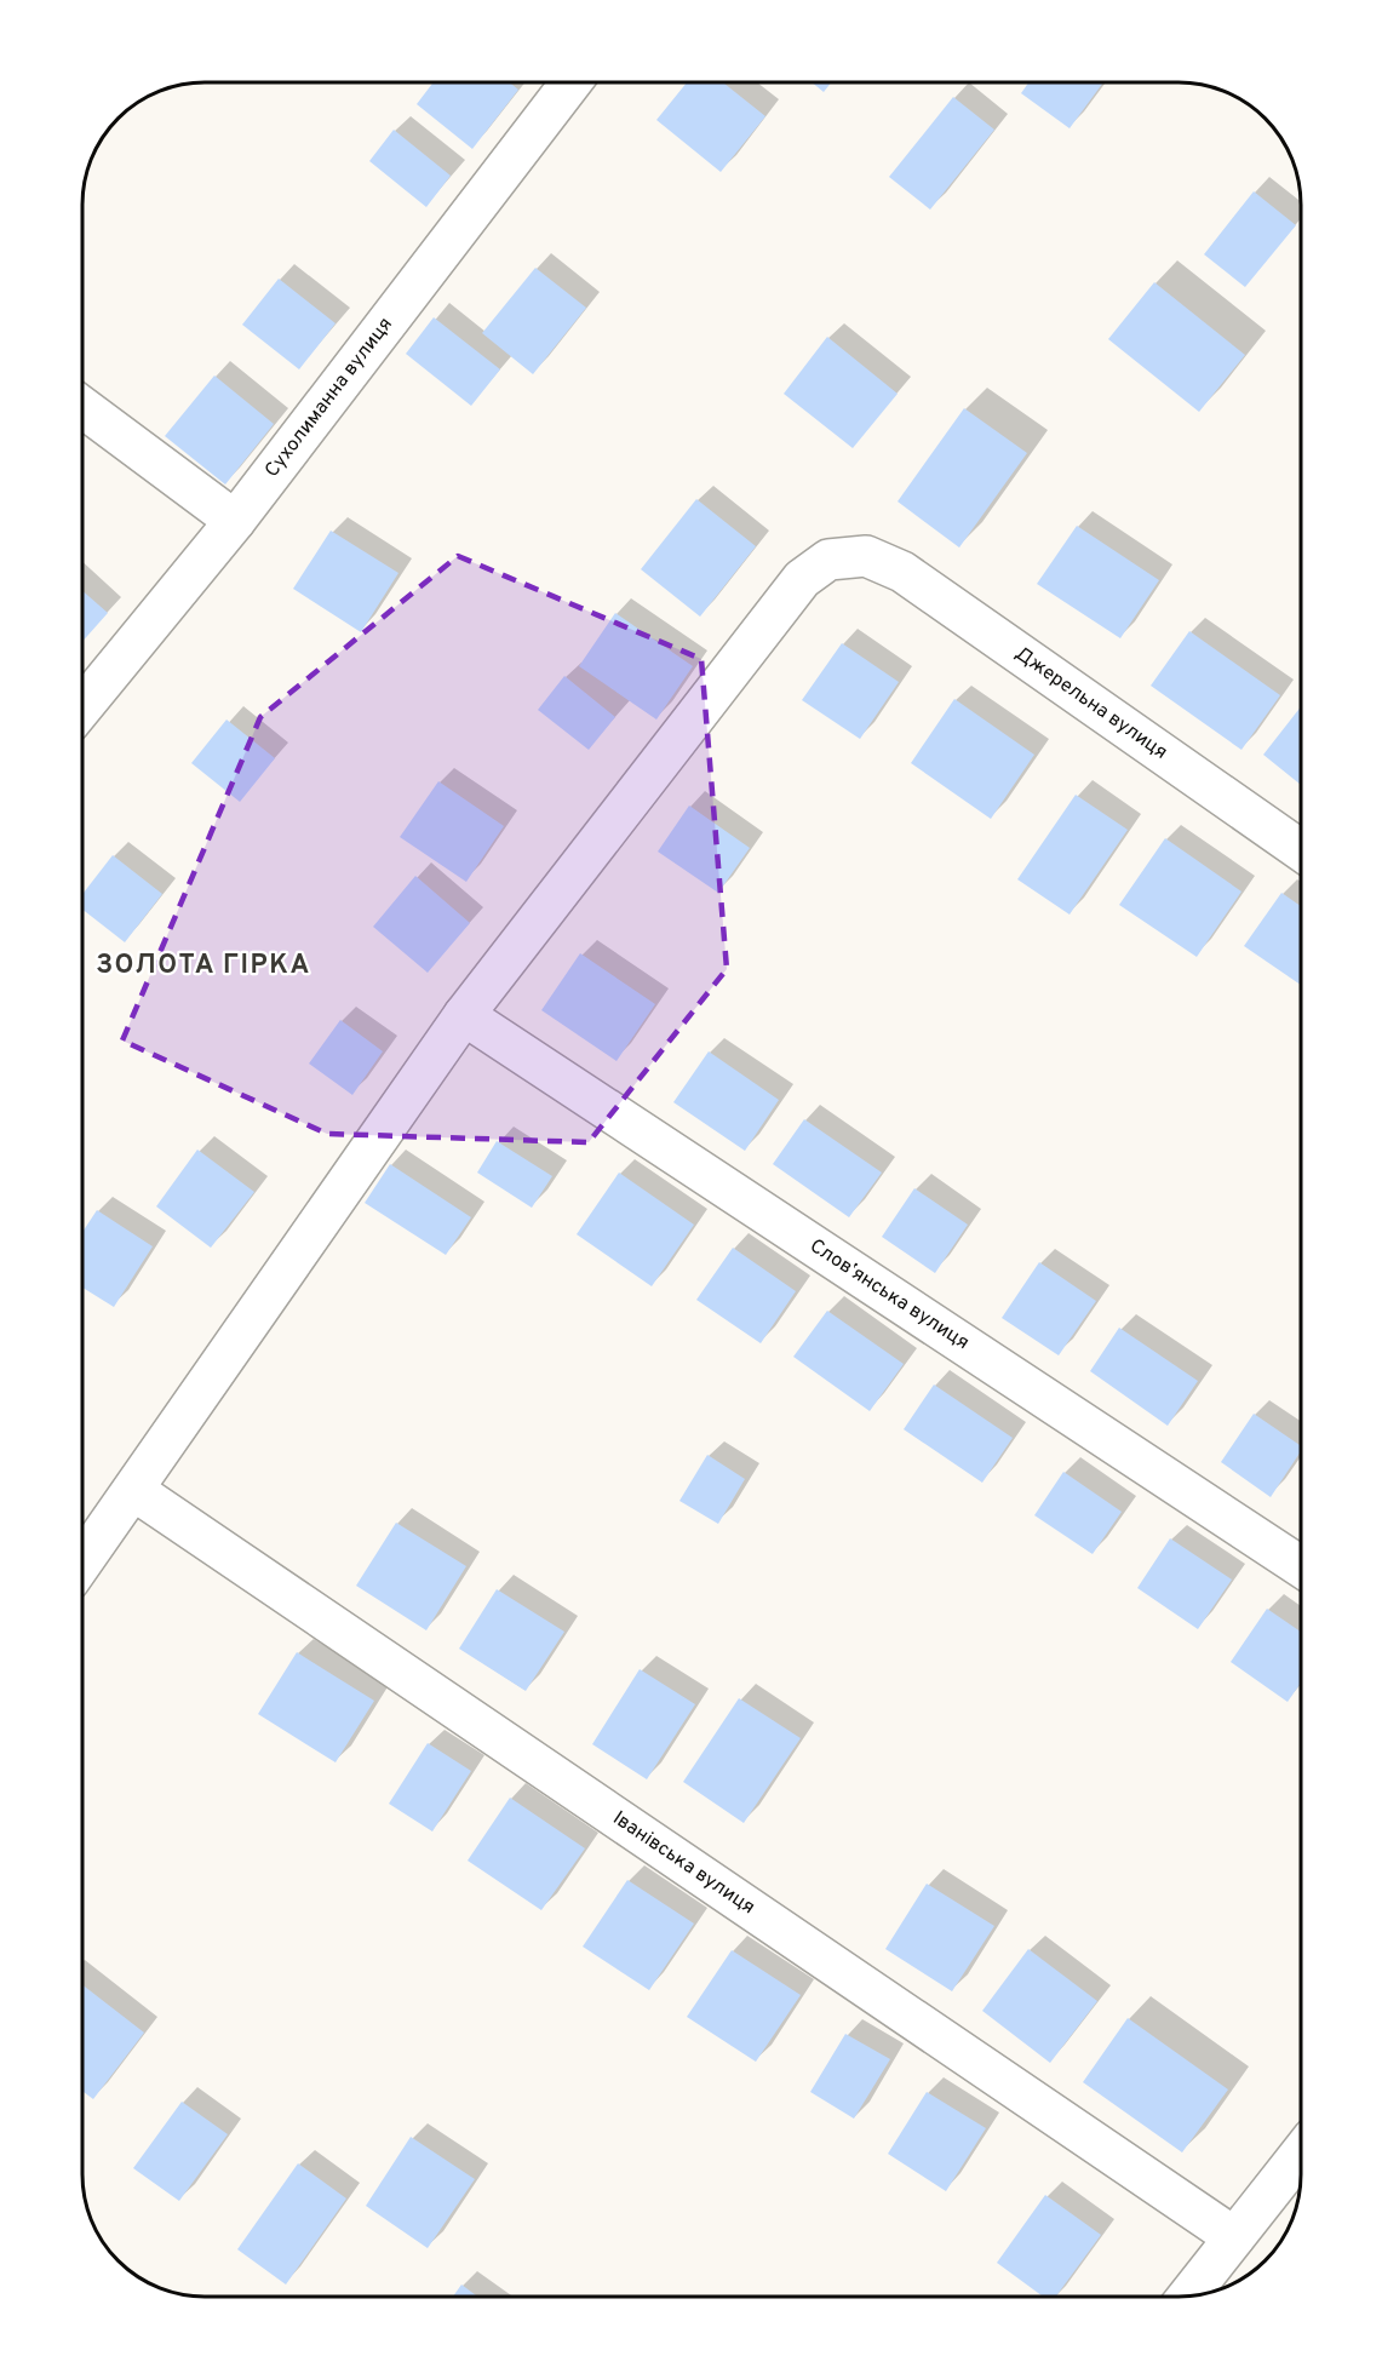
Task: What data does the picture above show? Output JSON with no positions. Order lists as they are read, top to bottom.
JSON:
{
  "streets": {
    "street": [
      "Сухолиманна вулиця",
      "Джерельна вулиця",
      "Словʼянська вулиця",
      "Іванівська вулиця"
    ]
  },
  "crossings": [
    ["Джерельна вулиця", "Словʼянська вулиця"]
  ],
  "districts": ["ЗОЛОТА ГІРКА"]
}
